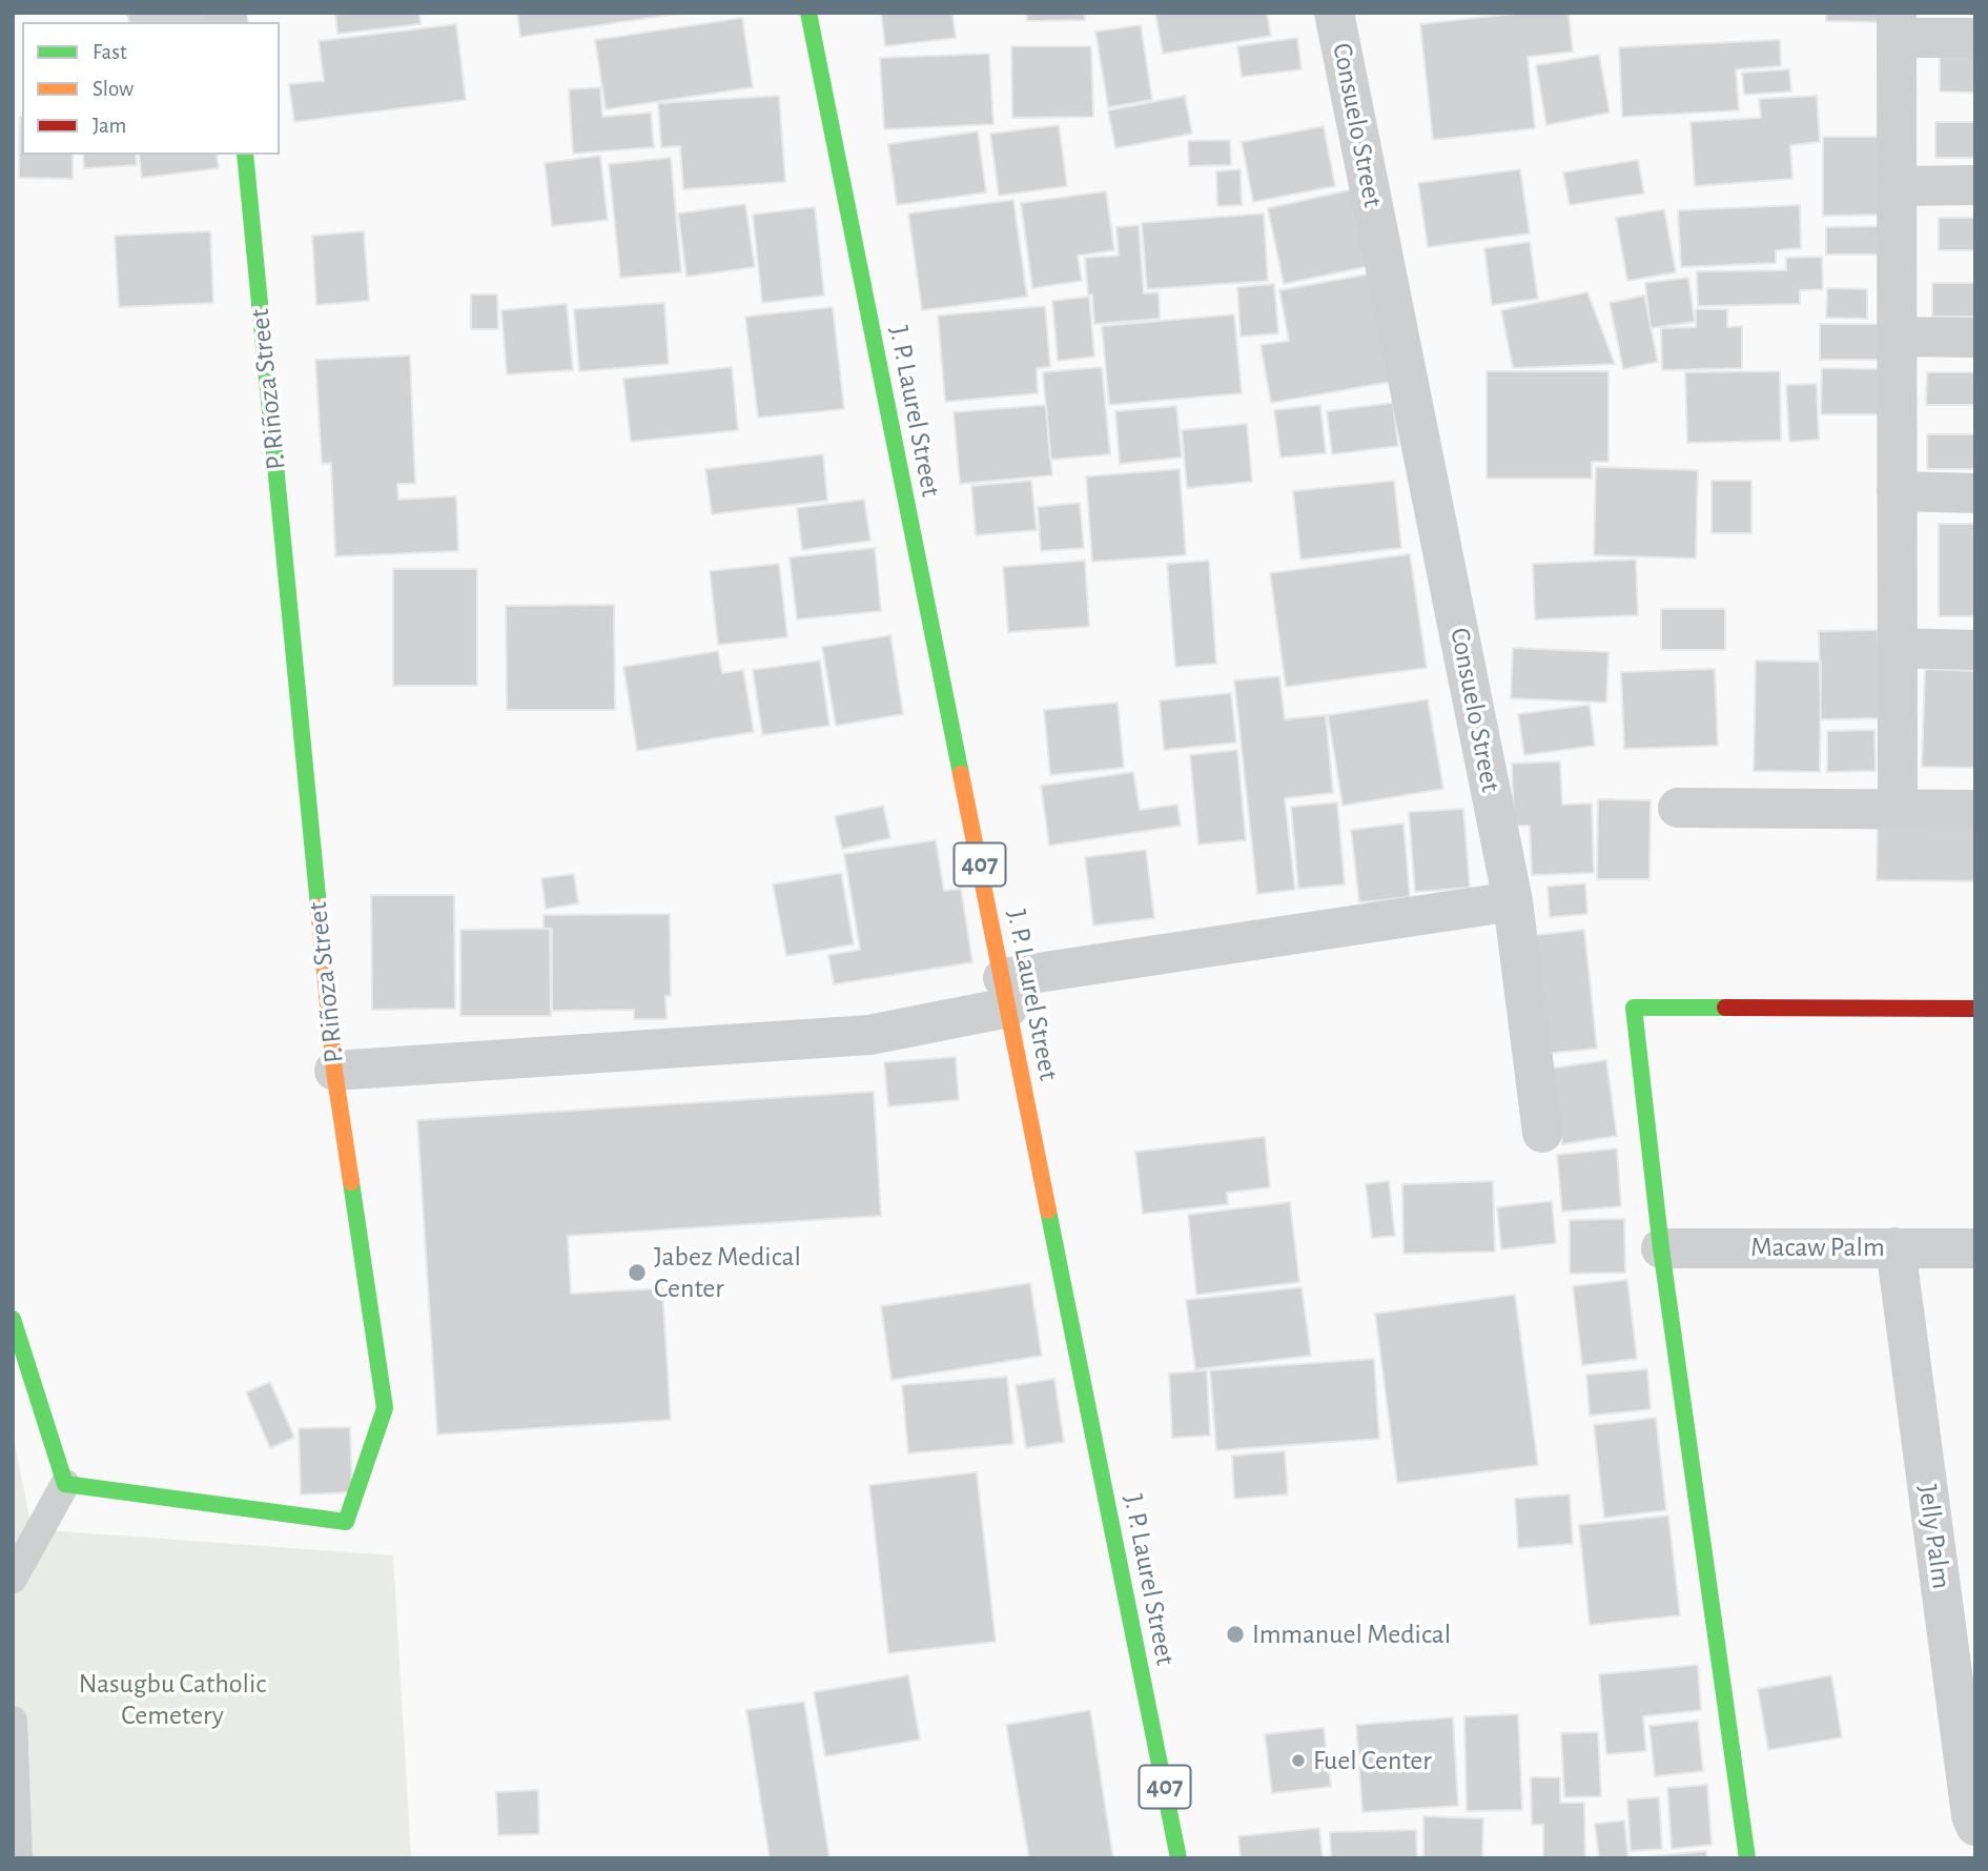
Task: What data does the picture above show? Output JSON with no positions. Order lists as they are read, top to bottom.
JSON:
{
  "streets": {
    "street": [
      "Consuelo Street",
      "P. Riñoza Street",
      "J. P. Laurel Street",
      "407",
      "Macaw Palm",
      "Jelly Palm"
    ]
  },
  "crossings": [
    ["Macaw Palm", "Jelly Palm"]
  ],
  "parks": ["Nasugbu Catholic Cemetery"],
  "places": ["Jabez Medical Center", "Immanuel Medical", "Fuel Center"],
  "legend": ["Fast", "Slow", "Jam"]
}
